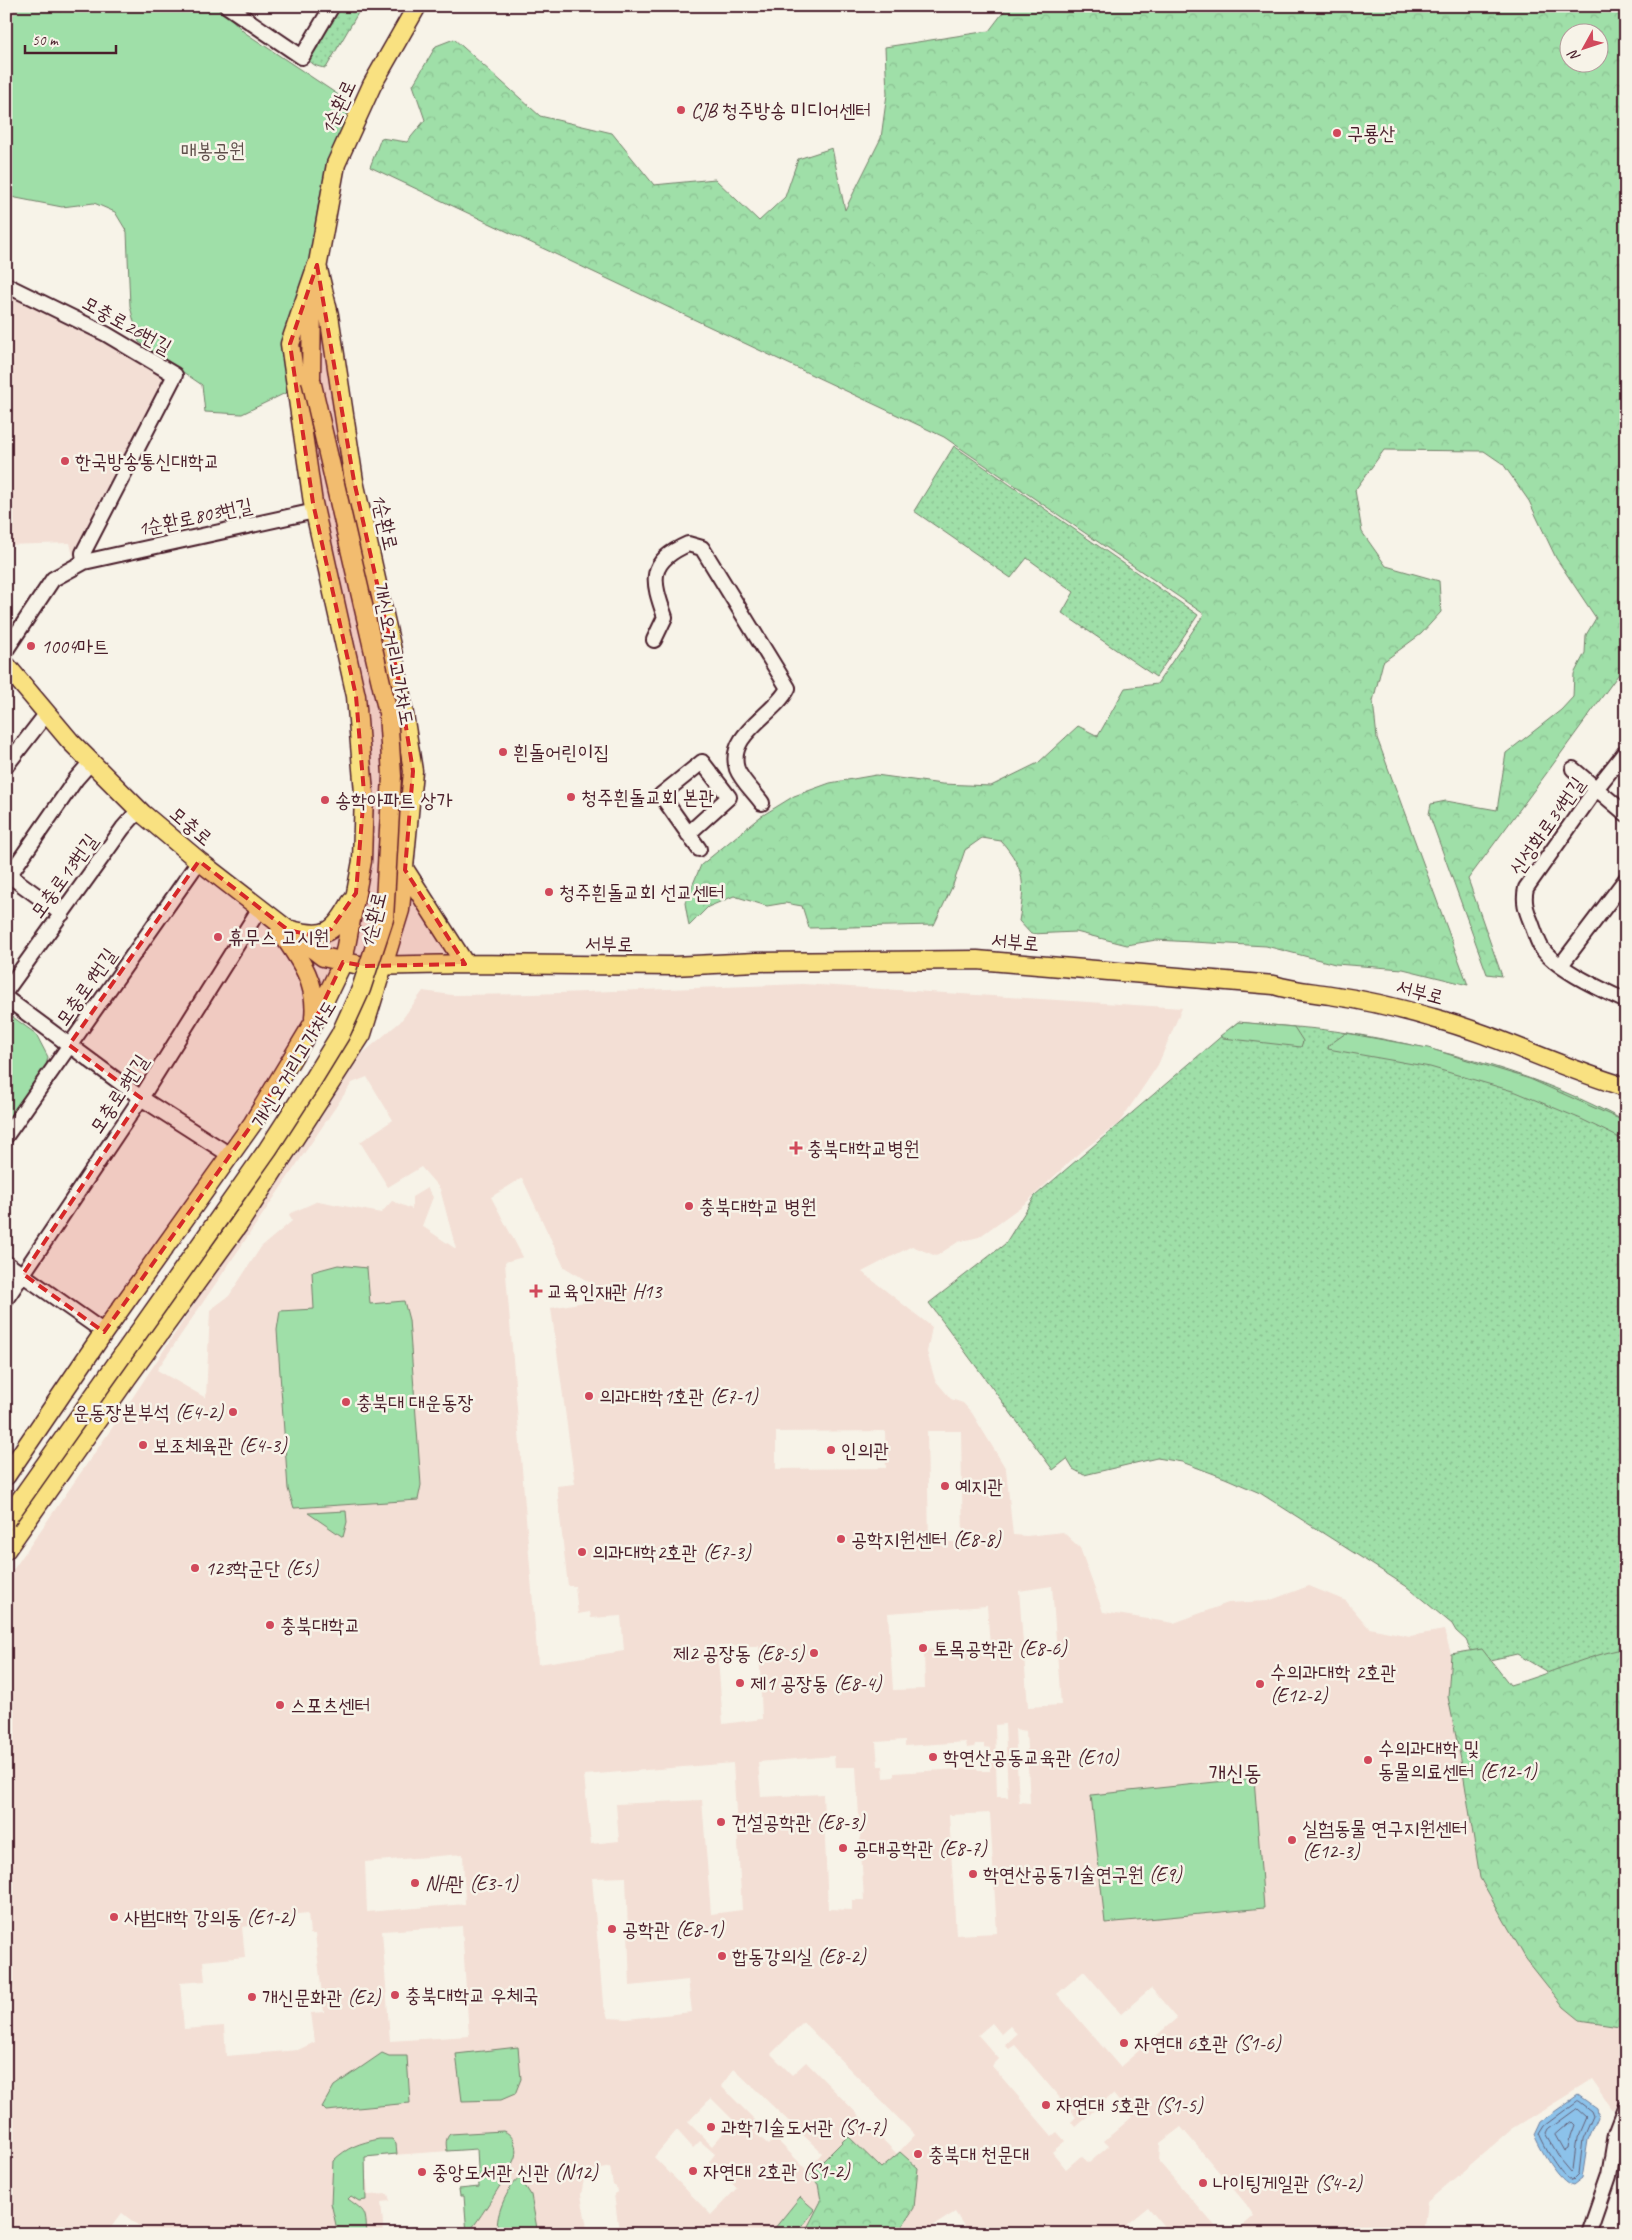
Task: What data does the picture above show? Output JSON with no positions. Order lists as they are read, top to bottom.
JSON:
{
  "streets": {
    "main road": [
      "1순환로",
      "개신오거리고가차도",
      "모충로",
      "서부로"
    ],
    "street": [
      "모충로26번길",
      "1순환로803번길",
      "신성화로34번길",
      "모충로13번길",
      "모충로9번길",
      "모충로3번길"
    ]
  },
  "crossings": [
    ["1순환로", "개신오거리고가차도"],
    ["1순환로", "모충로"],
    ["1순환로", "서부로"],
    ["모충로26번길", "1순환로803번길"],
    ["모충로", "모충로13번길"],
    ["모충로", "서부로"],
    ["모충로", "모충로9번길"],
    ["모충로", "모충로3번길"]
  ],
  "districts": ["개신동"],
  "parks": ["매봉공원"],
  "places": {
    "other": [
      "CJB 청주방송 미디어센터",
      "구룡산",
      "한국방송통신대학교",
      "1004마트",
      "흰돌어린이집",
      "청주흰돌교회 본관",
      "송학아파트 상가",
      "청주흰돌교회 선교센터",
      "휴무스 고시원",
      "충북대학교 병원",
      "의과대학1호관 (E7-1)",
      "충북대 대운동장",
      "운동장본부석 (E4-2)",
      "보조체육관 (E4-3)",
      "인의관",
      "예지관",
      "공학지원센터 (E8-8)",
      "의과대학2호관 (E7-3)",
      "123학군단 (E5)",
      "충북대학교",
      "토목공학관 (E8-6)",
      "제2 공장동 (E8-5)",
      "제1 공장동 (E8-4)",
      "수의과대학 2호관 (E12-2)",
      "스포츠센터",
      "학연산공동교육관 (E10)",
      "수의과대학 및 동물의료센터 (E12-1)",
      "건설공학관 (E8-3)",
      "실험동물 연구지원센터 (E12-3)",
      "공대공학관 (E8-7)",
      "학연산공동기술연구원 (E9)",
      "NH관 (E3-1)",
      "사범대학 강의동 (E1-2)",
      "공학관 (E8-1)",
      "합동강의실 (E8-2)",
      "충북대학교 우체국",
      "개신문화관 (E2)",
      "자연대 6호관 (S1-6)",
      "자연대 5호관 (S1-5)",
      "과학기술도서관 (S1-7)",
      "충북대 천문대",
      "자연대 2호관 (S1-2)",
      "중앙도서관 신관 (N12)",
      "나이팅게일관 (S4-2)"
    ],
    "health": ["충북대학교병원", "교육인재관 H13"]
  },
  "scale_bar": "50 m",
  "north": "bottom left"
}
